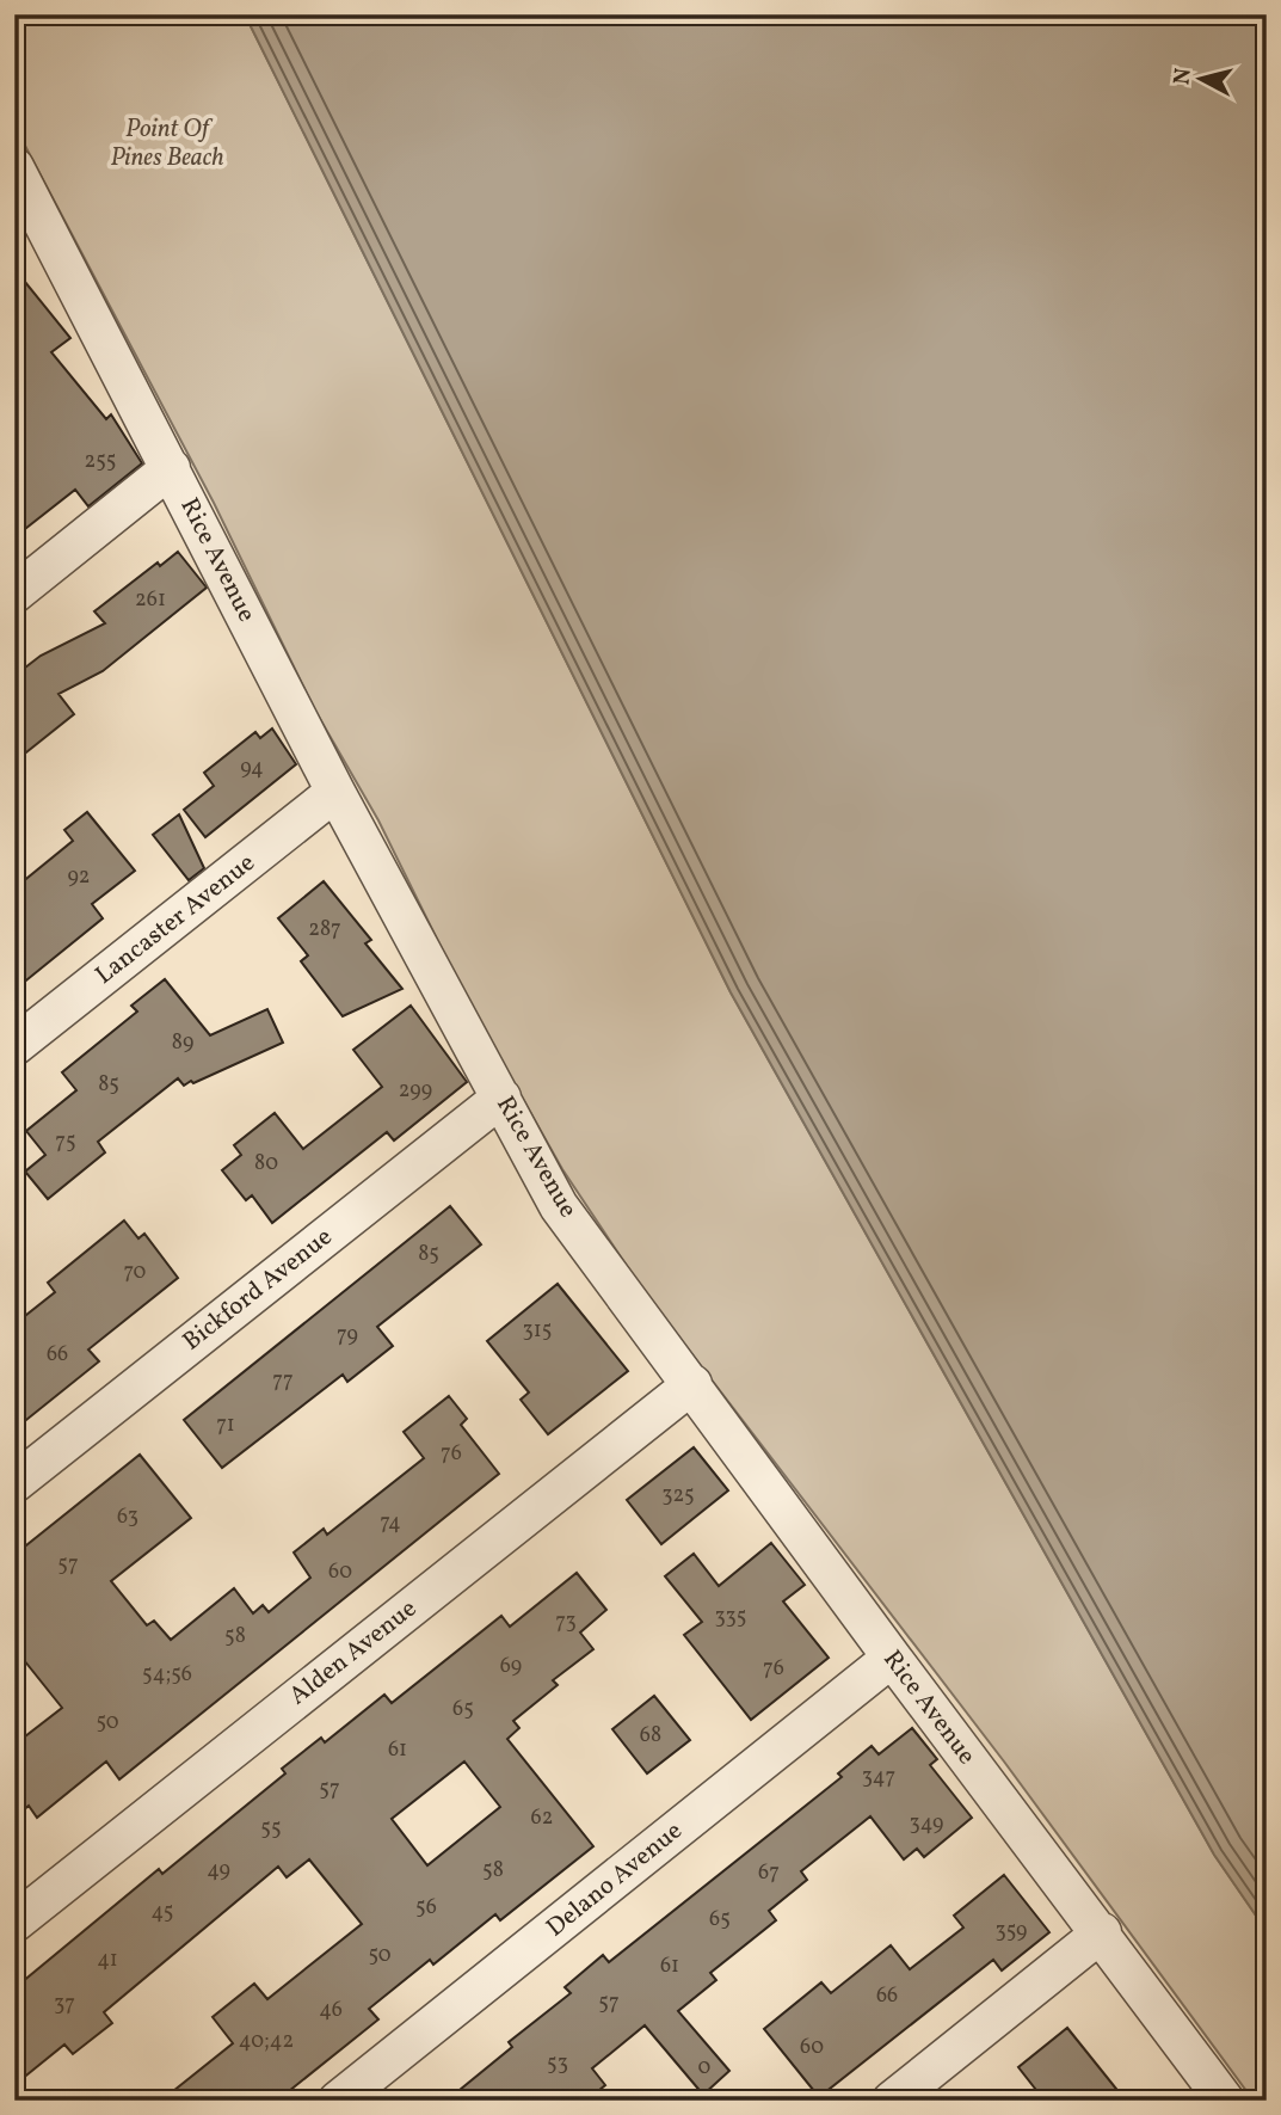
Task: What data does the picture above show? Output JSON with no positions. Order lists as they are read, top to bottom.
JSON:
{
  "streets": {
    "street": [
      "Rice Avenue",
      "Lancaster Avenue",
      "Bickford Avenue",
      "Alden Avenue",
      "Delano Avenue"
    ]
  },
  "crossings": [
    ["Rice Avenue", "Lancaster Avenue"],
    ["Rice Avenue", "Bickford Avenue"],
    ["Rice Avenue", "Alden Avenue"],
    ["Rice Avenue", "Delano Avenue"]
  ],
  "parks": ["Point Of Pines Beach"],
  "house_numbers": [
    "255",
    "261",
    "94",
    "92",
    "287",
    "89",
    "85",
    "299",
    "75",
    "80",
    "85",
    "70",
    "315",
    "79",
    "66",
    "77",
    "71",
    "76",
    "325",
    "63",
    "74",
    "57",
    "60",
    "335",
    "73",
    "58",
    "69",
    "76",
    "54;56",
    "65",
    "50",
    "68",
    "61",
    "347",
    "57",
    "62",
    "349",
    "55",
    "49",
    "58",
    "67",
    "56",
    "45",
    "65",
    "359",
    "50",
    "41",
    "61",
    "66",
    "57",
    "37",
    "46",
    "40;42",
    "60",
    "53",
    "0"
  ],
  "north": "left"
}
